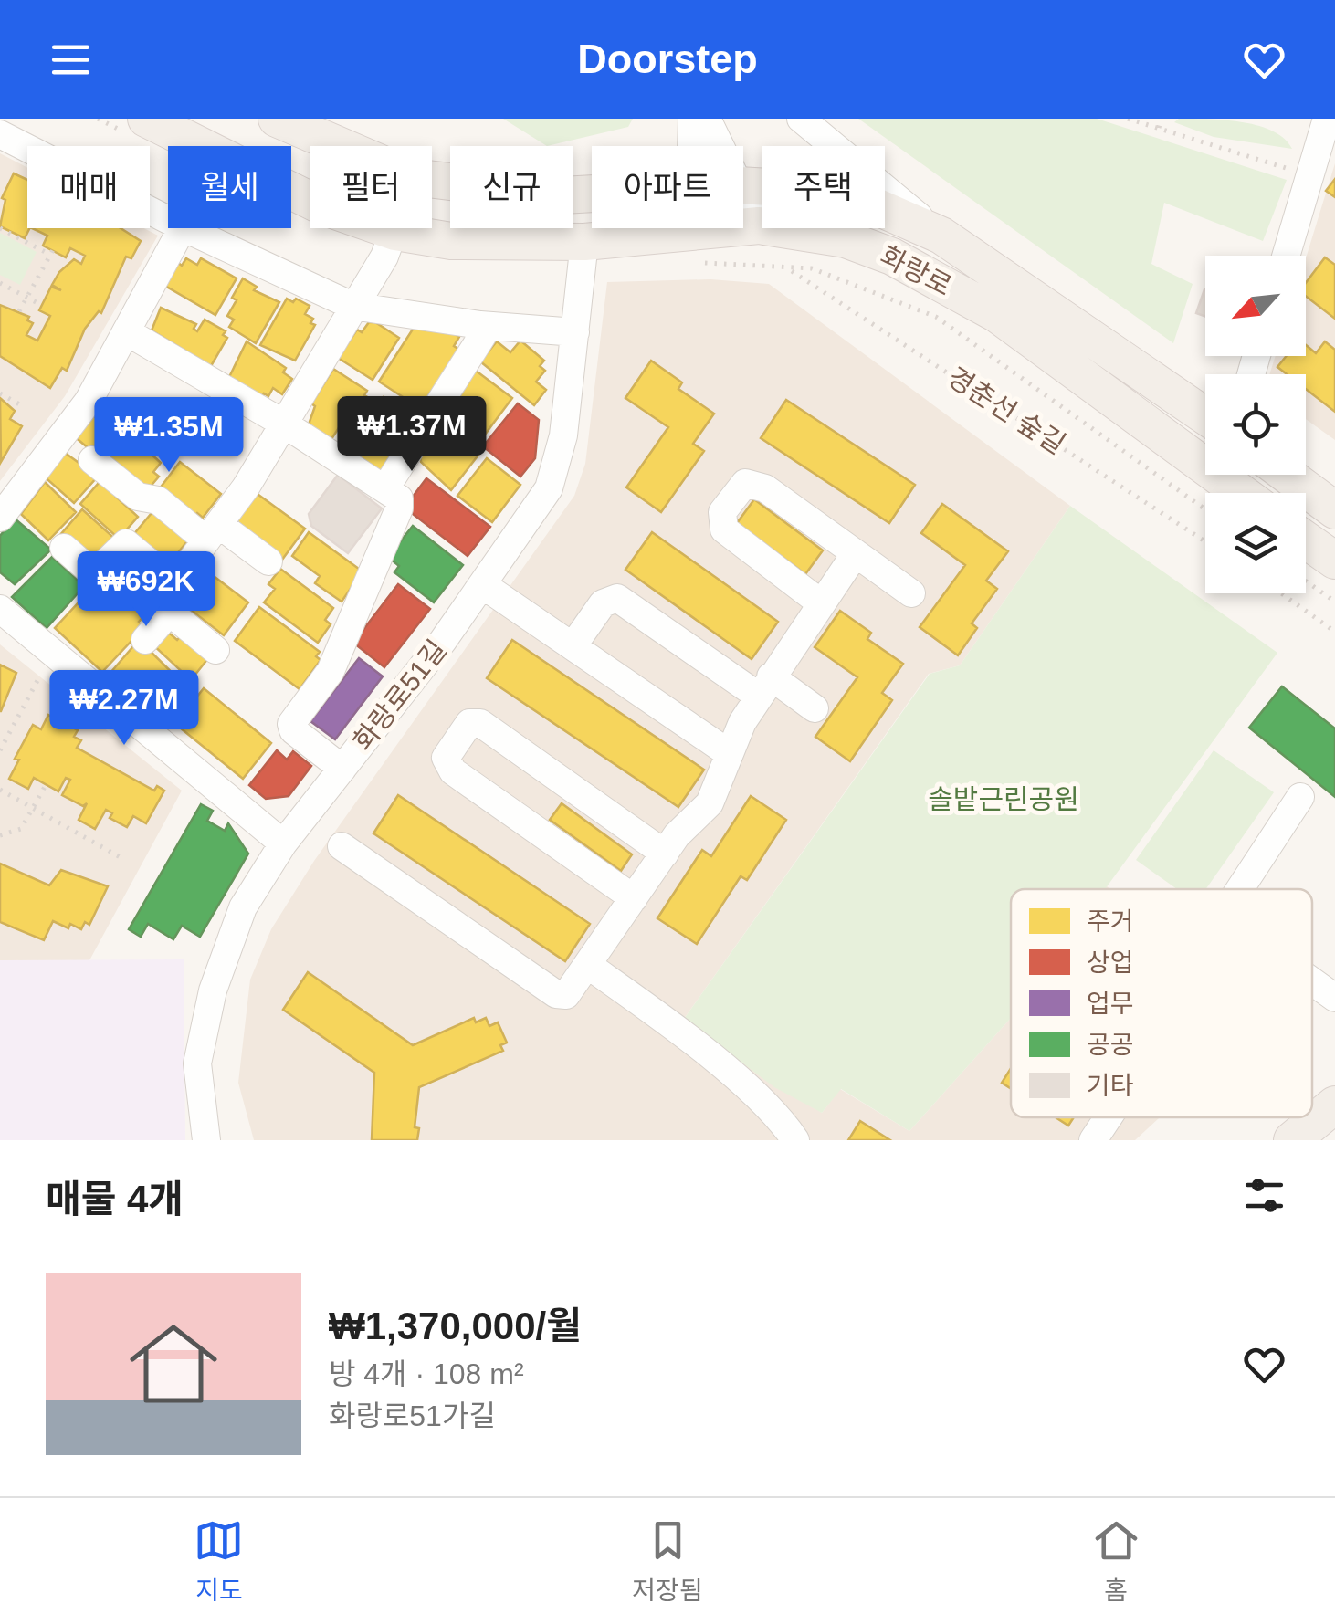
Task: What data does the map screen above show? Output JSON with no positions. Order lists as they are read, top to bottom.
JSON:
{
  "streets": {
    "main road": ["화랑로"],
    "street": ["화랑로51길"],
    "path": ["경춘선 숲길"]
  },
  "crossings": [
    ["화랑로", "화랑로51길"]
  ],
  "parks": ["솔밭근린공원"],
  "legend": [
    "주거",
    "상업",
    "업무",
    "공공",
    "기타"
  ],
  "north": "bottom left",
  "page": {
    "header": "Doorstep",
    "chip": [
      "매매",
      "월세",
      "필터",
      "신규",
      "아파트",
      "주택"
    ],
    "price": [
      "₩1.37M",
      "₩1.35M",
      "₩692K",
      "₩2.27M"
    ],
    "heading": "매물 4개",
    "list": [
      {
        "name": "₩1,370,000/월",
        "note": "방 4개 · 108 m² · 화랑로51가길"
      }
    ],
    "tabs": ["지도", "저장됨", "홈"]
  }
}
